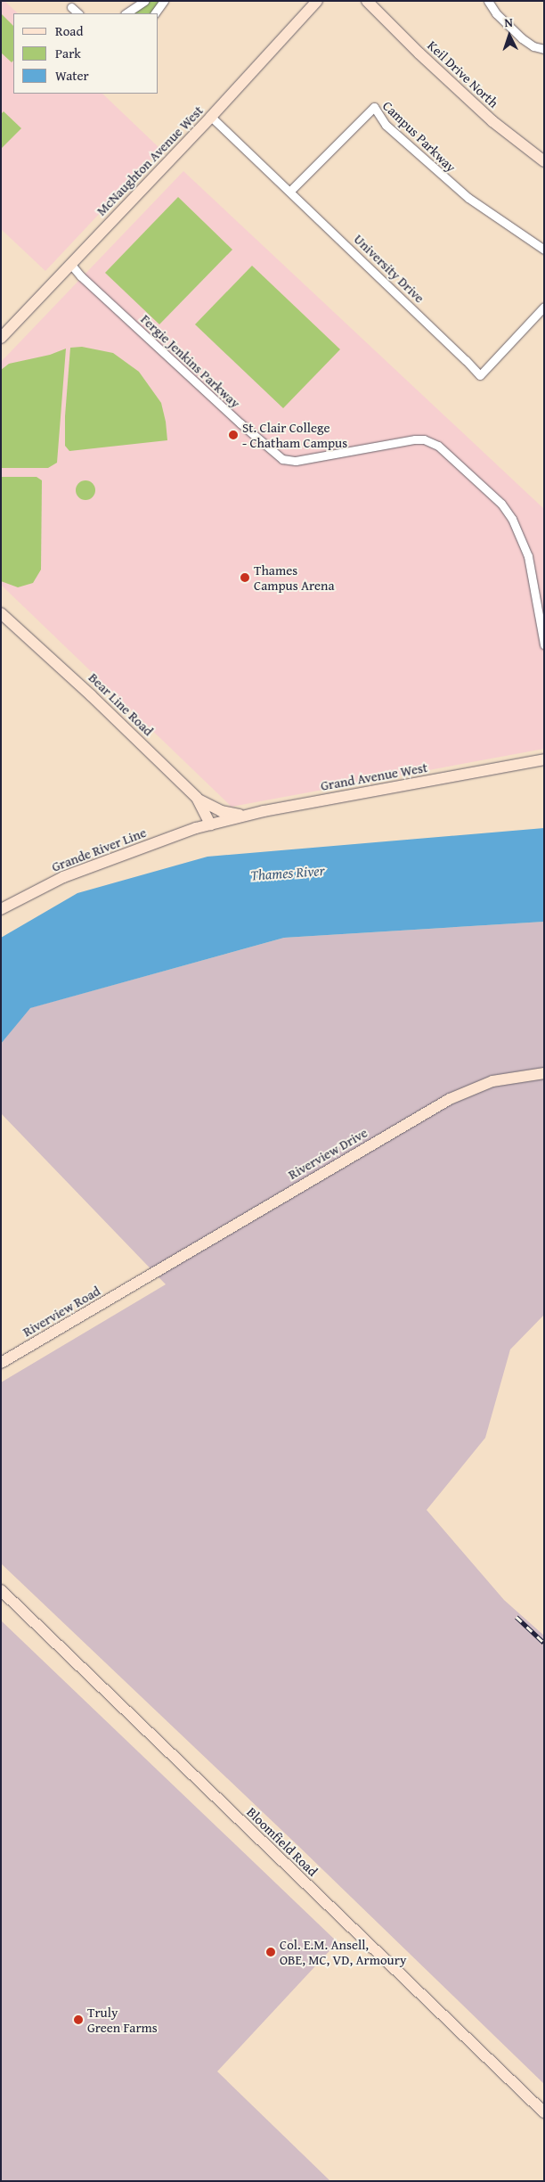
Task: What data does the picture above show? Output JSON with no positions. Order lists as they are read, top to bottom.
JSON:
{
  "streets": {
    "main road": [
      "Keil Drive North",
      "McNaughton Avenue West",
      "Bear Line Road",
      "Grand Avenue West",
      "Grande River Line",
      "Riverview Drive",
      "Riverview Road",
      "Bloomfield Road"
    ],
    "street": ["Campus Parkway", "University Drive", "Fergie Jenkins Parkway"]
  },
  "crossings": [
    ["Campus Parkway", "University Drive"],
    ["McNaughton Avenue West", "University Drive"],
    ["McNaughton Avenue West", "Fergie Jenkins Parkway"],
    ["Bear Line Road", "Grand Avenue West"],
    ["Bear Line Road", "Grande River Line"],
    ["Grand Avenue West", "Grande River Line"],
    ["Riverview Drive", "Riverview Road"]
  ],
  "water": ["Thames River"],
  "places": [
    "St. Clair College - Chatham Campus",
    "Thames Campus Arena",
    "Col. E.M. Ansell, OBE, MC, VD, Armoury",
    "Truly Green Farms"
  ],
  "legend": ["Road", "Park", "Water"],
  "north": "top"
}
